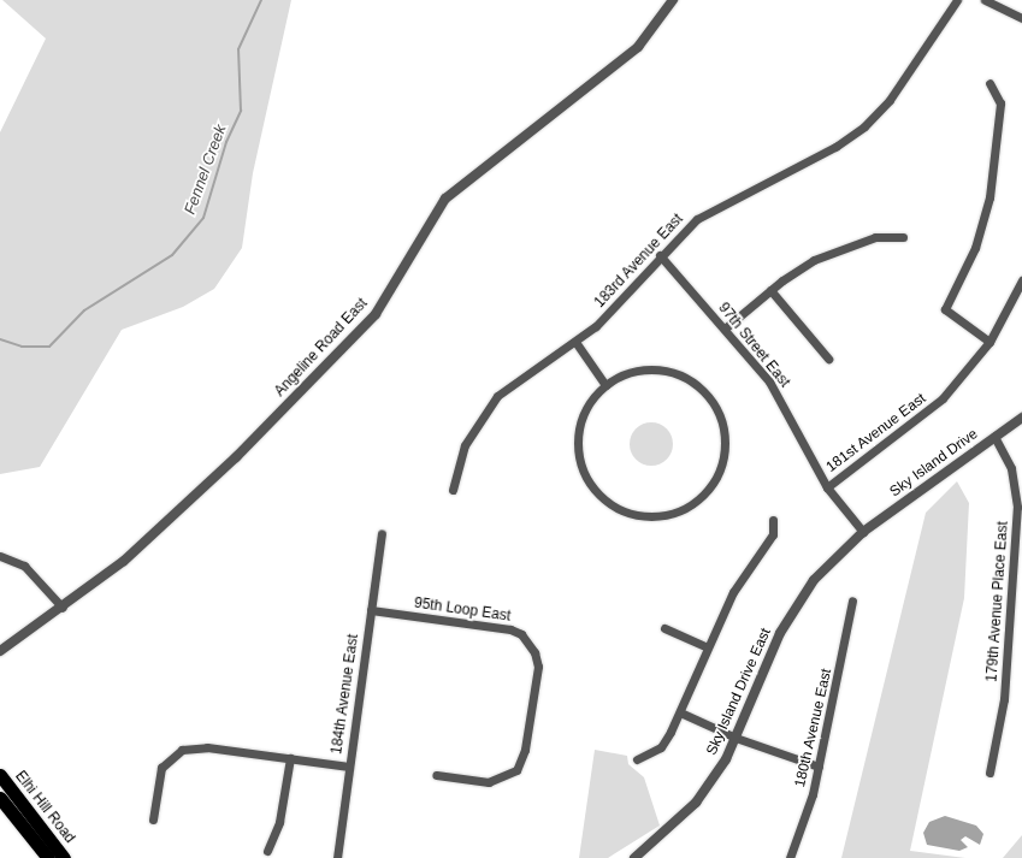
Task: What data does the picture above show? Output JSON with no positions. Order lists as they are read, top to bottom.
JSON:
{
  "streets": {
    "highway": ["Elhi Hill Road"],
    "street": [
      "183rd Avenue East",
      "97th Street East",
      "Angeline Road East",
      "181st Avenue East",
      "Sky Island Drive",
      "179th Avenue Place East",
      "95th Loop East",
      "Sky Island Drive East",
      "184th Avenue East",
      "180th Avenue East"
    ]
  },
  "crossings": [
    ["183rd Avenue East", "97th Street East"],
    ["97th Street East", "181st Avenue East"],
    ["97th Street East", "Sky Island Drive"],
    ["97th Street East", "Sky Island Drive East"],
    ["Sky Island Drive", "179th Avenue Place East"],
    ["Sky Island Drive", "Sky Island Drive East"],
    ["95th Loop East", "184th Avenue East"]
  ],
  "water": ["Fennel Creek"]
}
